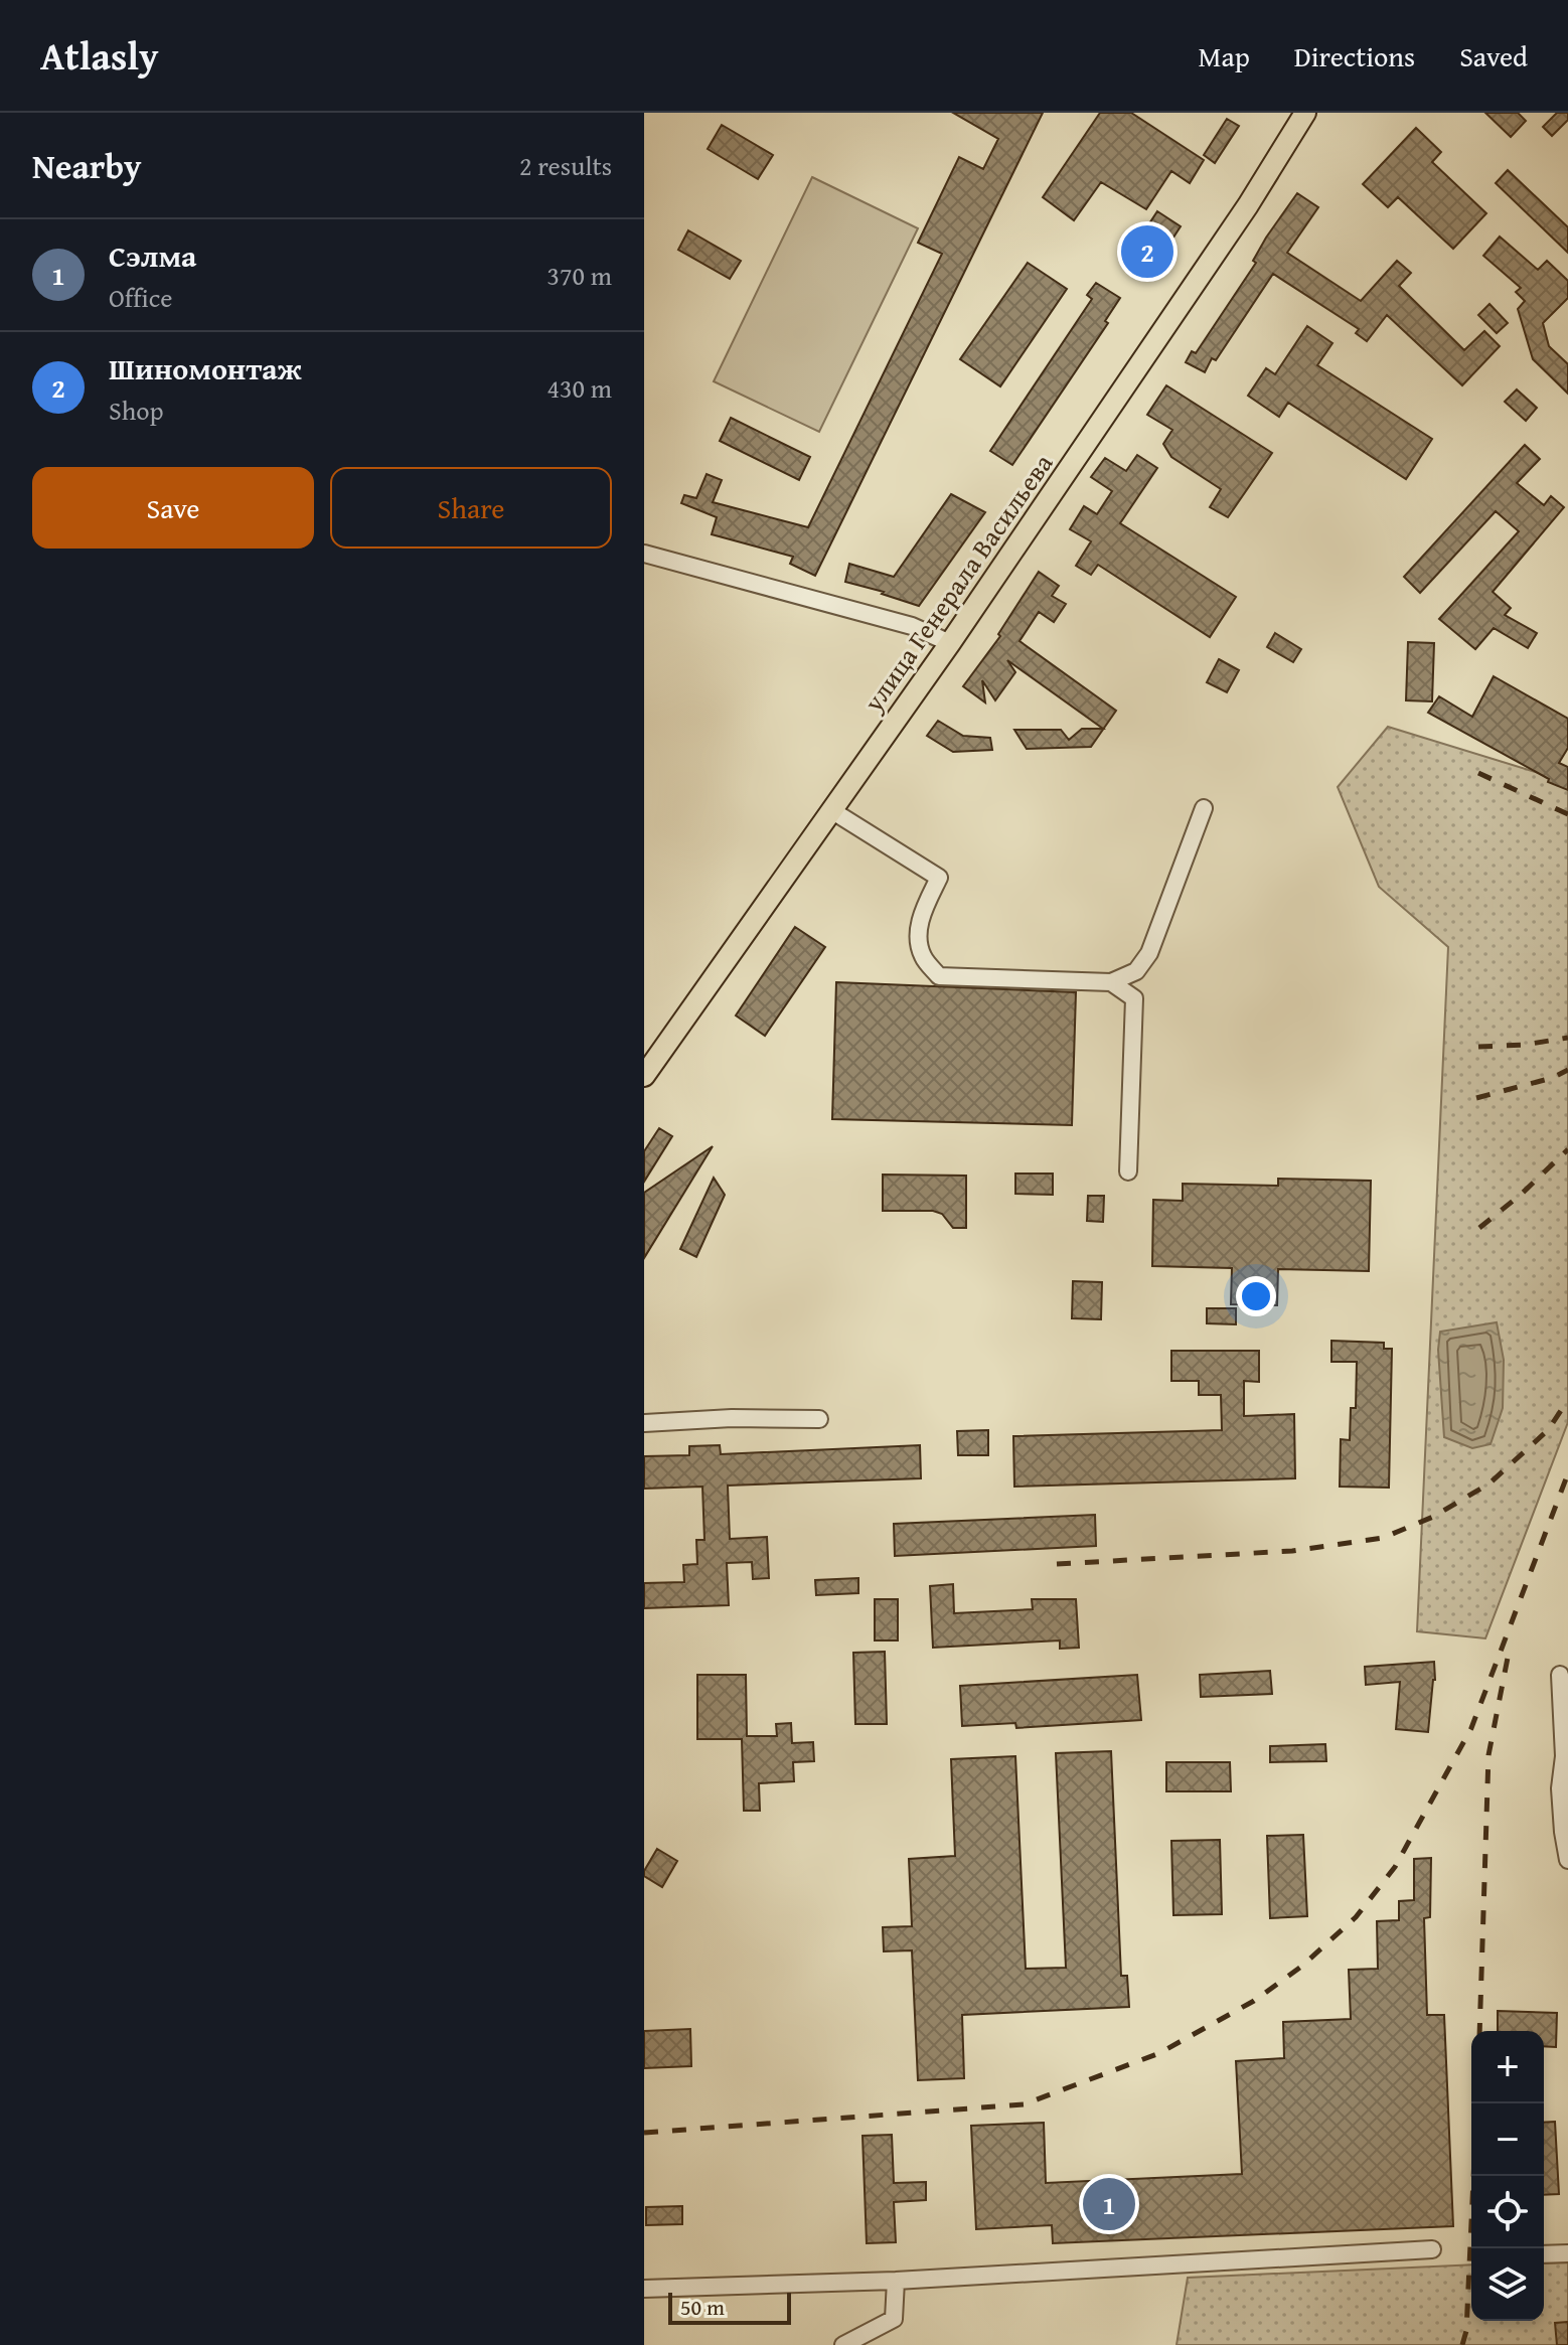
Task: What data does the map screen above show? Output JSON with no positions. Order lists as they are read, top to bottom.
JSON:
{
  "streets": {
    "main road": ["улица Генерала Васильева"]
  },
  "scale_bar": "50 m",
  "page": {
    "header": "Atlasly",
    "nav": ["Map", "Directions", "Saved"],
    "heading": ["Nearby", "2 results"],
    "list": [
      {
        "mark": "1",
        "name": "Сэлма",
        "note": "Office",
        "value": "370 m"
      },
      {
        "mark": "2",
        "name": "Шиномонтаж",
        "note": "Shop",
        "value": "430 m"
      }
    ],
    "pins": ["2", "1"],
    "buttons": ["Save", "Share"],
    "map_buttons": ["+", "−"],
    "scale": "50 m"
  }
}
